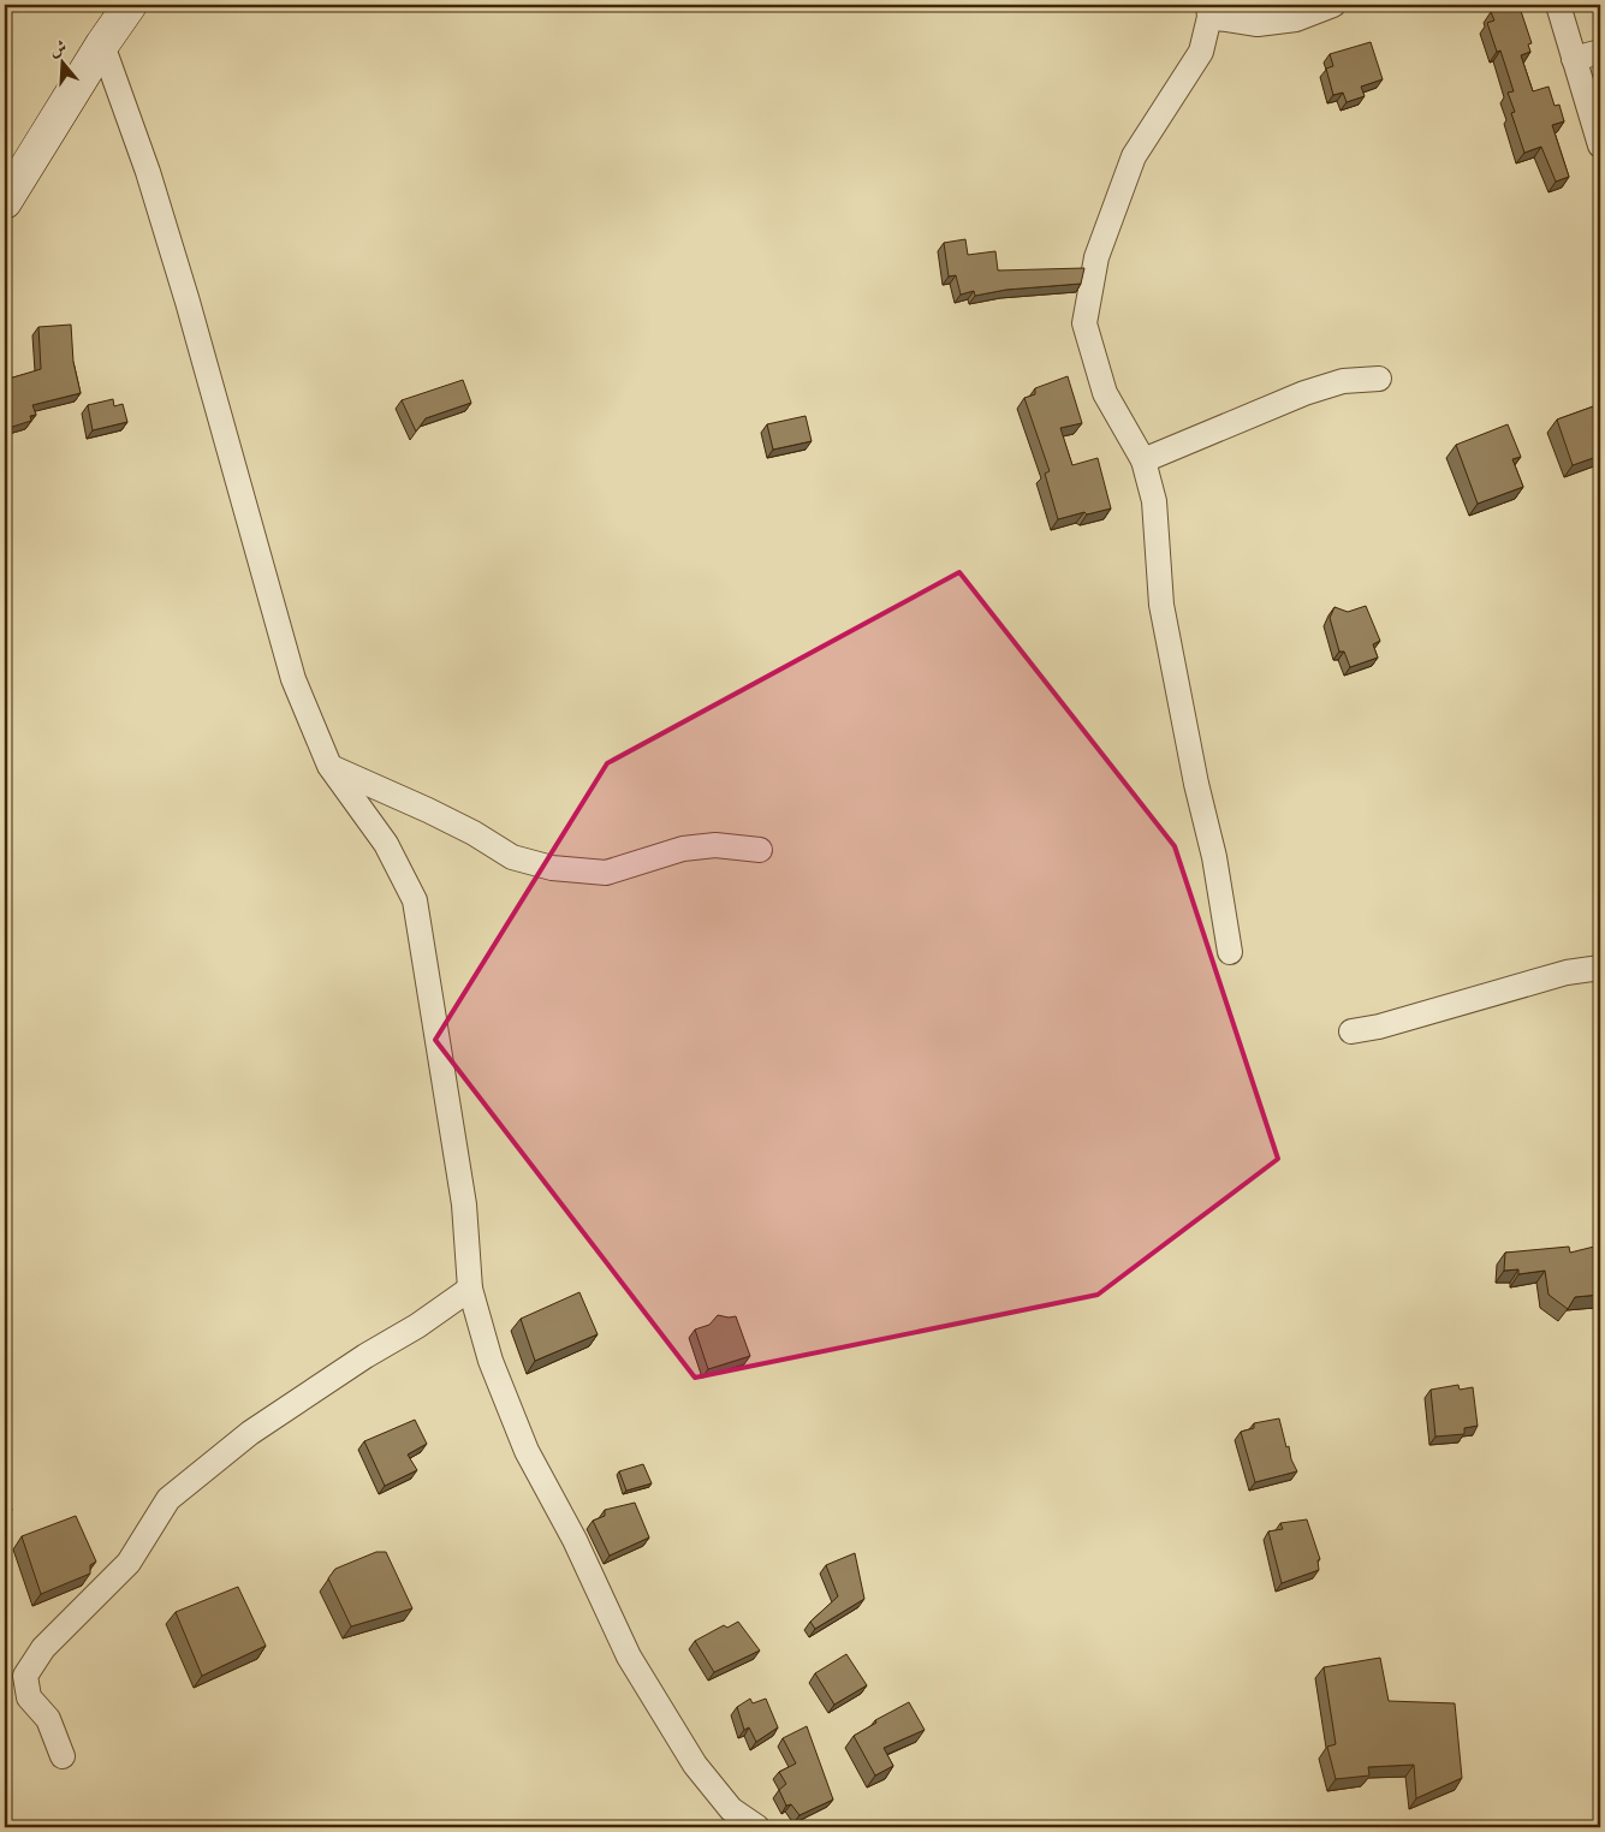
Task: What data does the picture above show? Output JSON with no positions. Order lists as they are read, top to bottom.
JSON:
{
  "north": "top"
}
